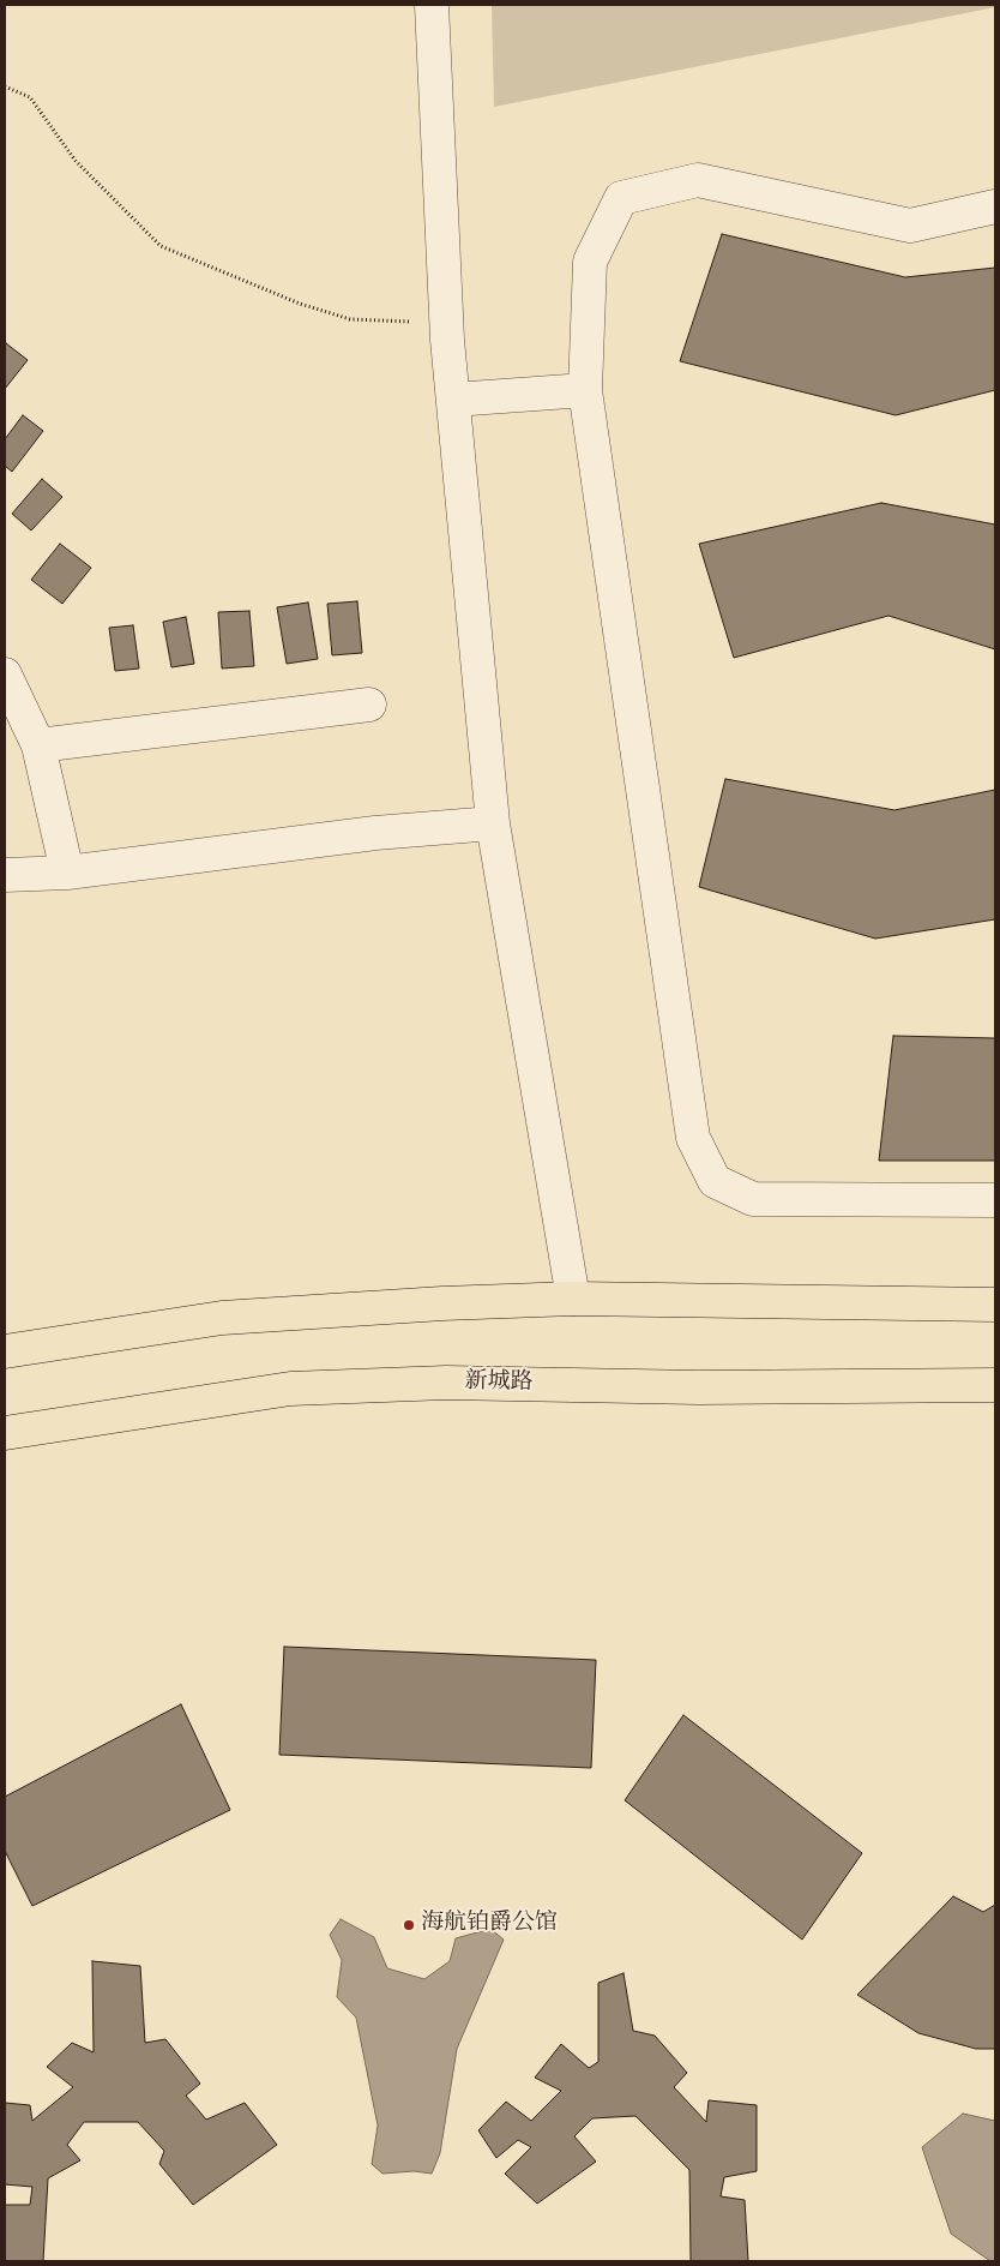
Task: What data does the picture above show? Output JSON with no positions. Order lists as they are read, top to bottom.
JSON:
{
  "streets": {
    "main road": ["新城路"]
  },
  "places": ["海航铂爵公馆"]
}
